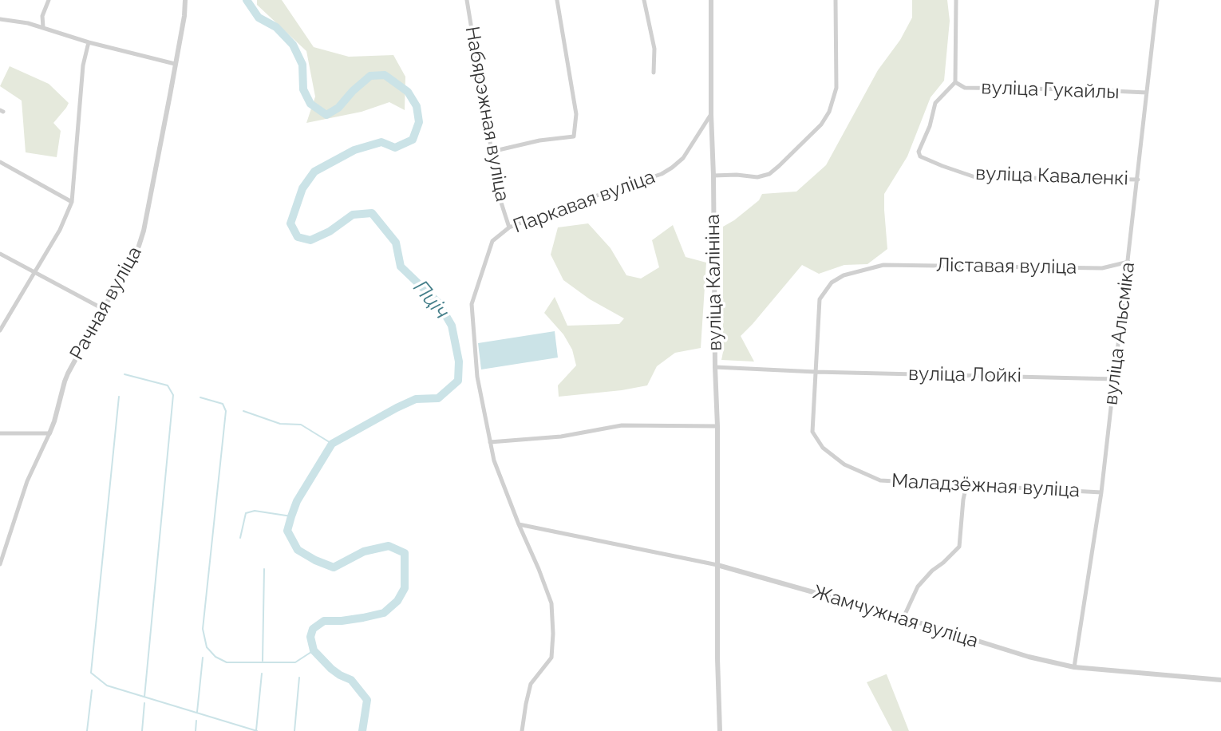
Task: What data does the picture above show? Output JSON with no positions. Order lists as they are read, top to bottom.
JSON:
{
  "streets": {
    "street": [
      "вуліца Гукайлы",
      "Набярэжная вуліца",
      "вуліца Каваленкі",
      "Паркавая вуліца",
      "Ліставая вуліца",
      "вуліца Калініна",
      "Рачная вуліца",
      "вуліца Альсміка",
      "вуліца Лойкі",
      "Маладзёжная вуліца",
      "Жамчужная вуліца"
    ]
  },
  "crossings": [
    ["вуліца Гукайлы", "вуліца Каваленкі"],
    ["вуліца Гукайлы", "вуліца Альсміка"],
    ["Набярэжная вуліца", "Паркавая вуліца"],
    ["вуліца Каваленкі", "вуліца Альсміка"],
    ["Паркавая вуліца", "вуліца Калініна"],
    ["Ліставая вуліца", "вуліца Альсміка"],
    ["Ліставая вуліца", "вуліца Лойкі"],
    ["Ліставая вуліца", "Маладзёжная вуліца"],
    ["вуліца Калініна", "вуліца Лойкі"],
    ["вуліца Калініна", "Жамчужная вуліца"],
    ["вуліца Альсміка", "вуліца Лойкі"],
    ["вуліца Альсміка", "Маладзёжная вуліца"],
    ["вуліца Альсміка", "Жамчужная вуліца"],
    ["вуліца Лойкі", "Маладзёжная вуліца"]
  ],
  "water": ["Пціч"]
}
